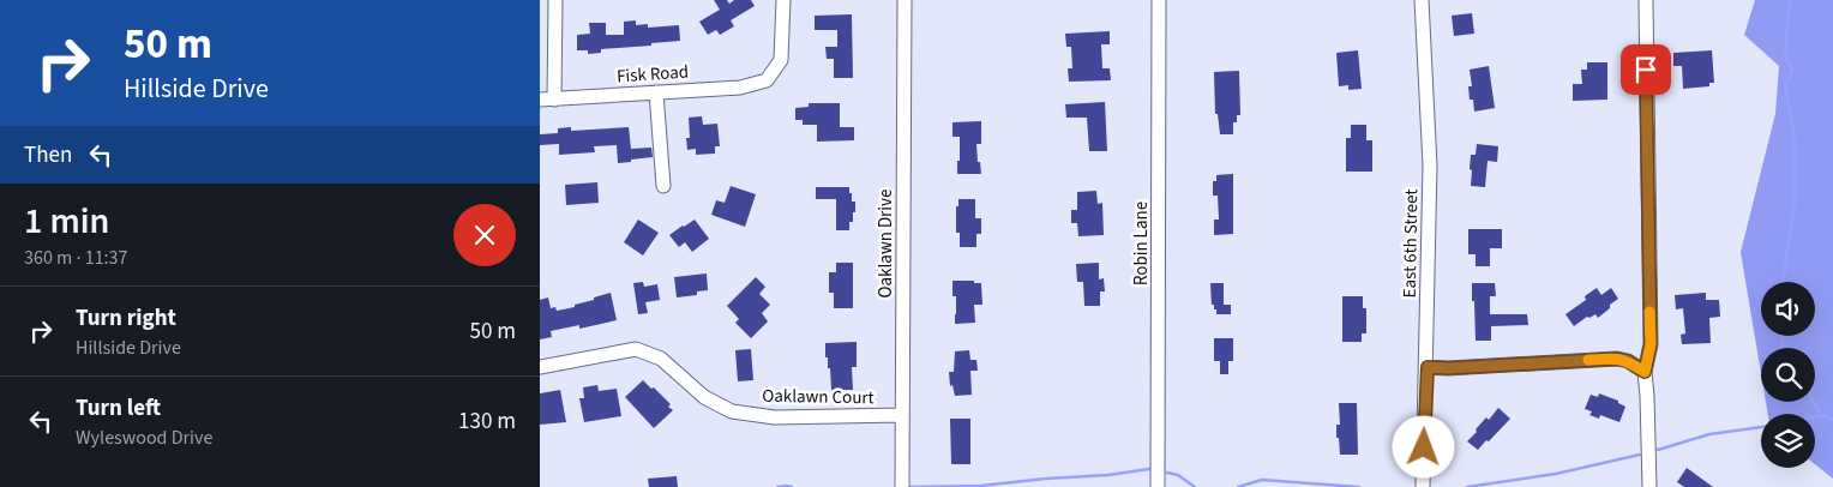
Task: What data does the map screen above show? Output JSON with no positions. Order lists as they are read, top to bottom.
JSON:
{
  "streets": {
    "street": [
      "Fisk Road",
      "Oaklawn Drive",
      "Robin Lane",
      "East 6th Street",
      "Oaklawn Court"
    ]
  },
  "crossings": [
    ["Oaklawn Drive", "Oaklawn Court"]
  ],
  "page": {
    "turn": ["50 m", "Hillside Drive"],
    "then": "Then",
    "heading": ["1 min", "360 m · 11:37"],
    "list": [
      {
        "name": "Turn right",
        "note": "Hillside Drive",
        "value": "50 m"
      },
      {
        "name": "Turn left",
        "note": "Wyleswood Drive",
        "value": "130 m"
      }
    ]
  }
}
